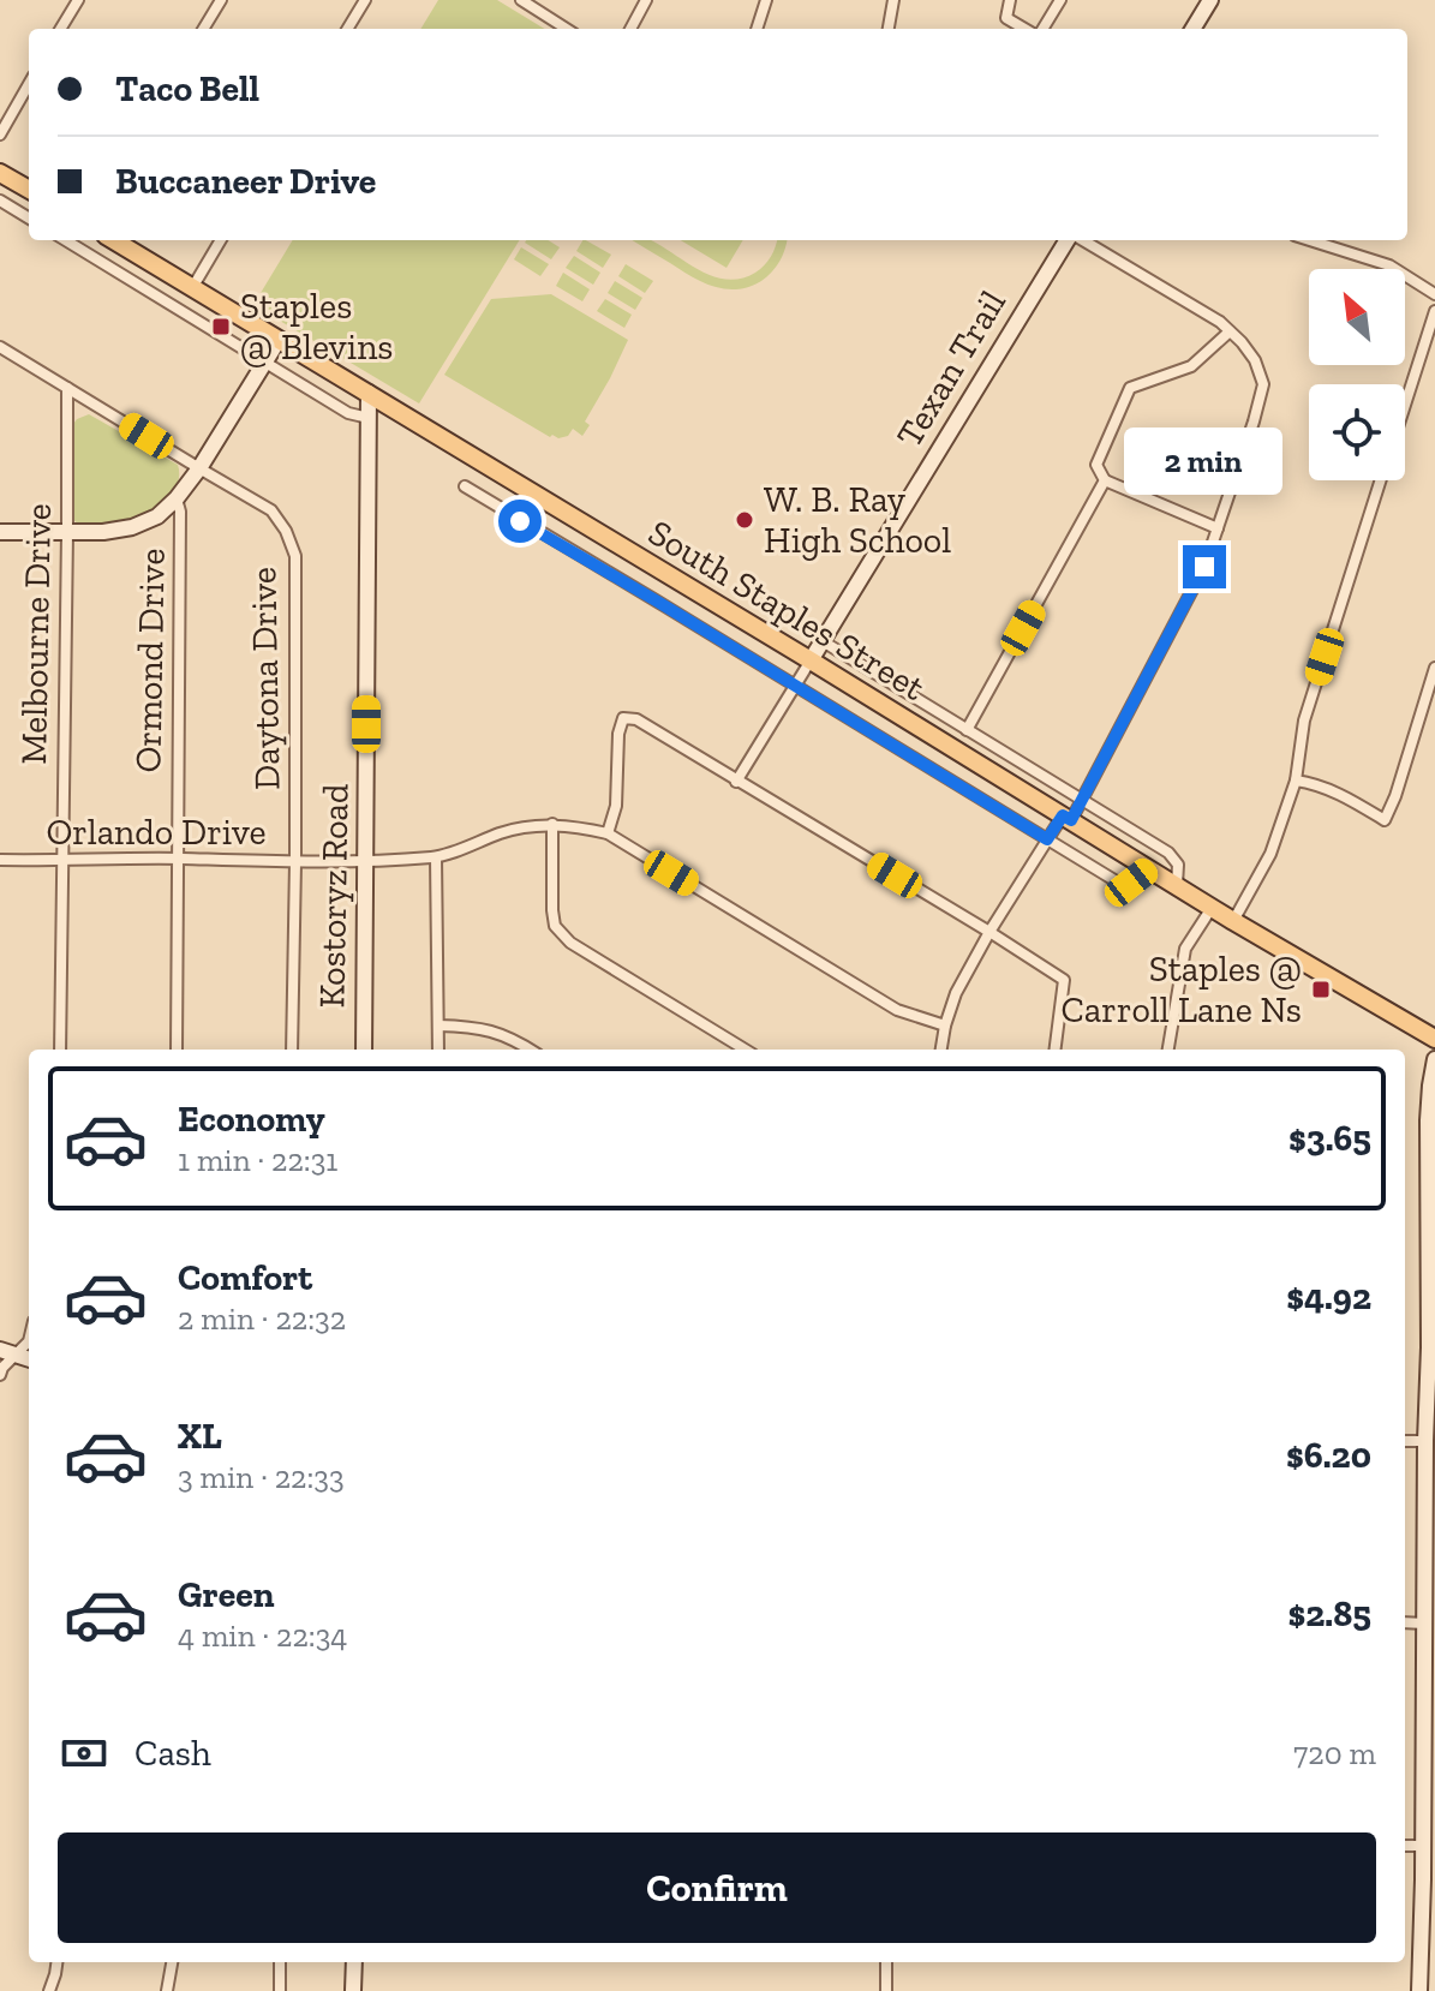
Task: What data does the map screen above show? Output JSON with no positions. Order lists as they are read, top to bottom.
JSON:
{
  "streets": {
    "main road": ["South Staples Street"],
    "street": [
      "Texan Trail",
      "Melbourne Drive",
      "Ormond Drive",
      "Daytona Drive",
      "Orlando Drive",
      "Kostoryz Road"
    ]
  },
  "crossings": [
    ["Texan Trail", "South Staples Street"],
    ["South Staples Street", "Kostoryz Road"],
    ["Melbourne Drive", "Daytona Drive"],
    ["Melbourne Drive", "Orlando Drive"],
    ["Ormond Drive", "Orlando Drive"],
    ["Daytona Drive", "Orlando Drive"],
    ["Orlando Drive", "Kostoryz Road"]
  ],
  "places": {
    "transit": ["Staples @ Blevins", "Staples @ Carroll Lane Ns"],
    "other": ["W. B. Ray High School"]
  },
  "north": "top left",
  "page": {
    "banner": ["Taco Bell", "Buccaneer Drive"],
    "bubble": "2 min",
    "list": [
      {
        "name": "Economy",
        "note": "1 min · 22:31",
        "value": "$3.65"
      },
      {
        "name": "Comfort",
        "note": "2 min · 22:32",
        "value": "$4.92"
      },
      {
        "name": "XL",
        "note": "3 min · 22:33",
        "value": "$6.20"
      },
      {
        "name": "Green",
        "note": "4 min · 22:34",
        "value": "$2.85"
      }
    ],
    "pay": ["Cash", "720 m"],
    "buttons": "Confirm"
  }
}
